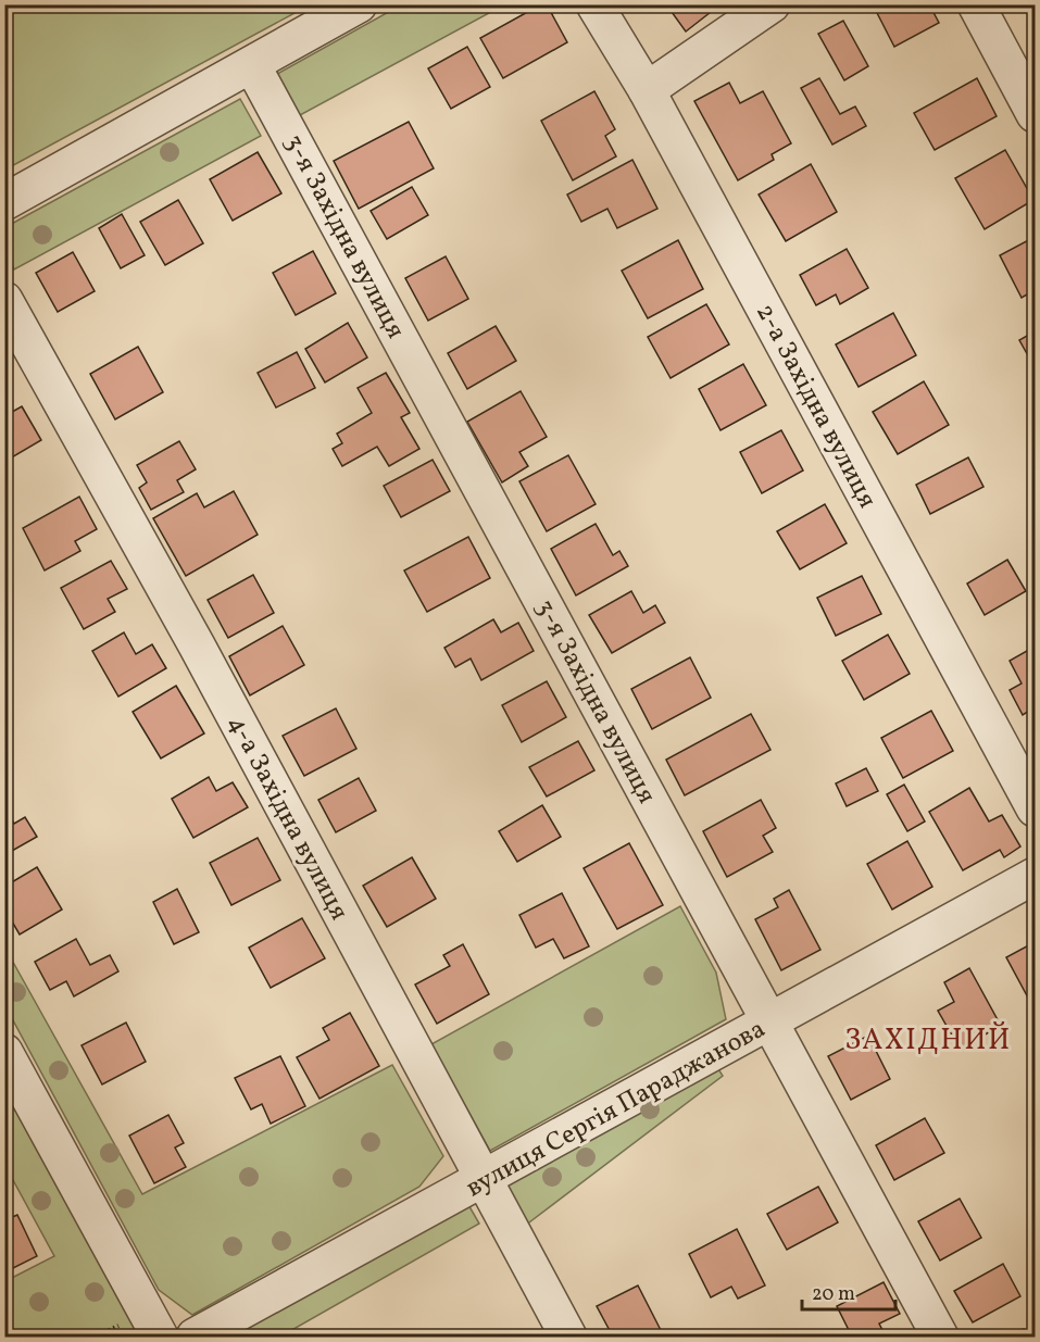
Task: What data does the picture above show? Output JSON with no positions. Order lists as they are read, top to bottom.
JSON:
{
  "streets": {
    "street": [
      "3-я Західна вулиця",
      "2-а Західна вулиця",
      "4-а Західна вулиця",
      "вулиця Сергія Параджанова"
    ]
  },
  "crossings": [
    ["3-я Західна вулиця", "вулиця Сергія Параджанова"],
    ["4-а Західна вулиця", "вулиця Сергія Параджанова"]
  ],
  "districts": ["ЗАХІДНИЙ"],
  "scale_bar": "20 m"
}
